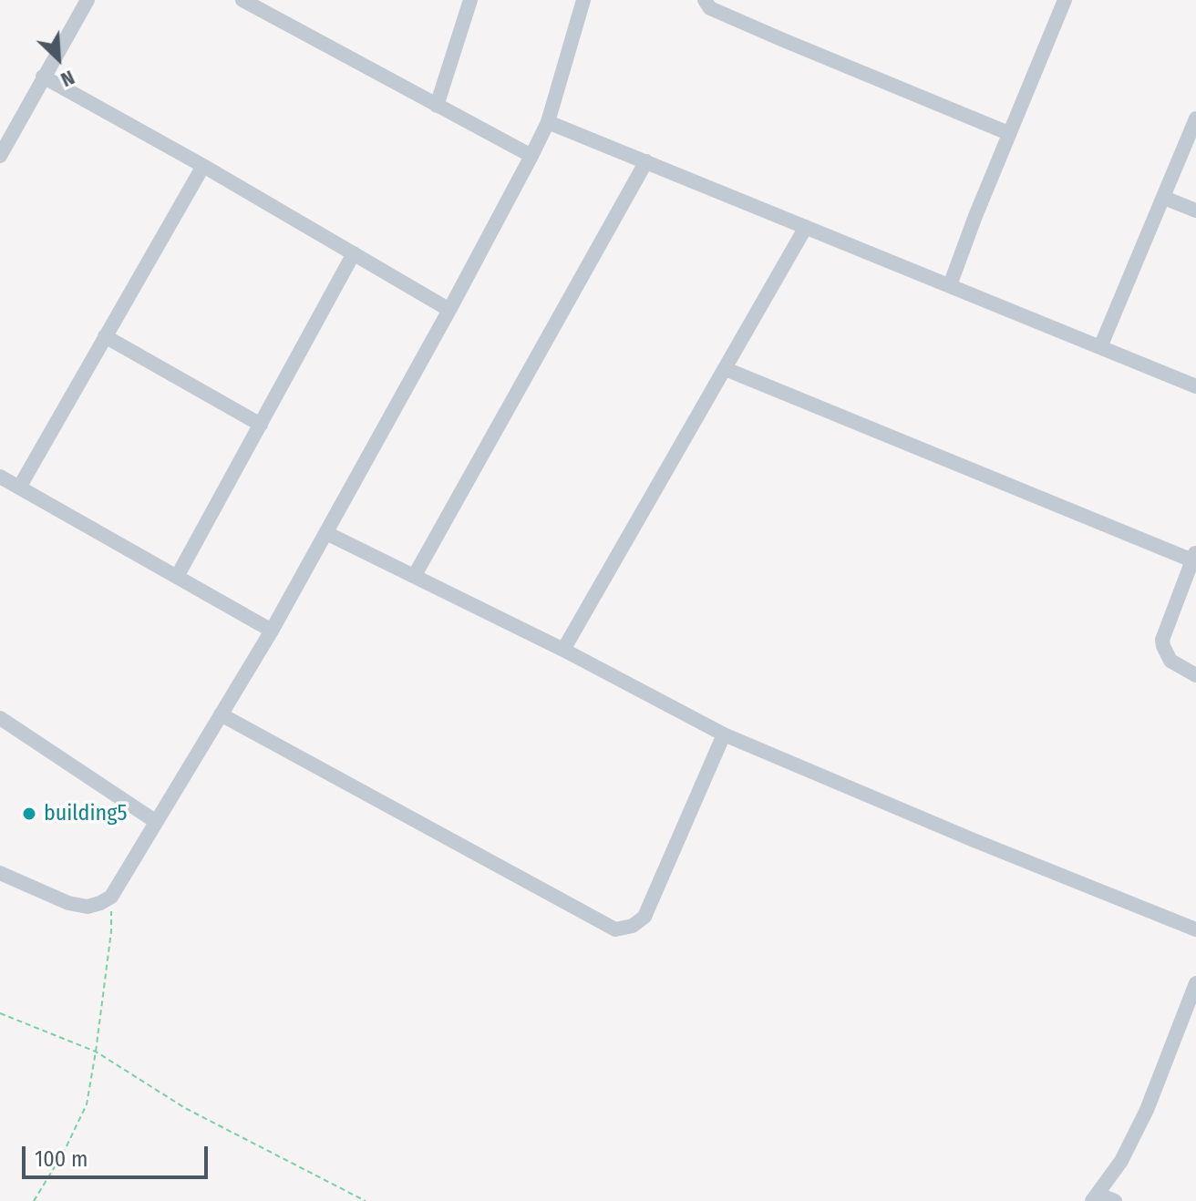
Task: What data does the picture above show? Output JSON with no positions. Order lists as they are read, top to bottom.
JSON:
{
  "places": ["building5"],
  "scale_bar": "100 m",
  "north": "bottom right"
}
